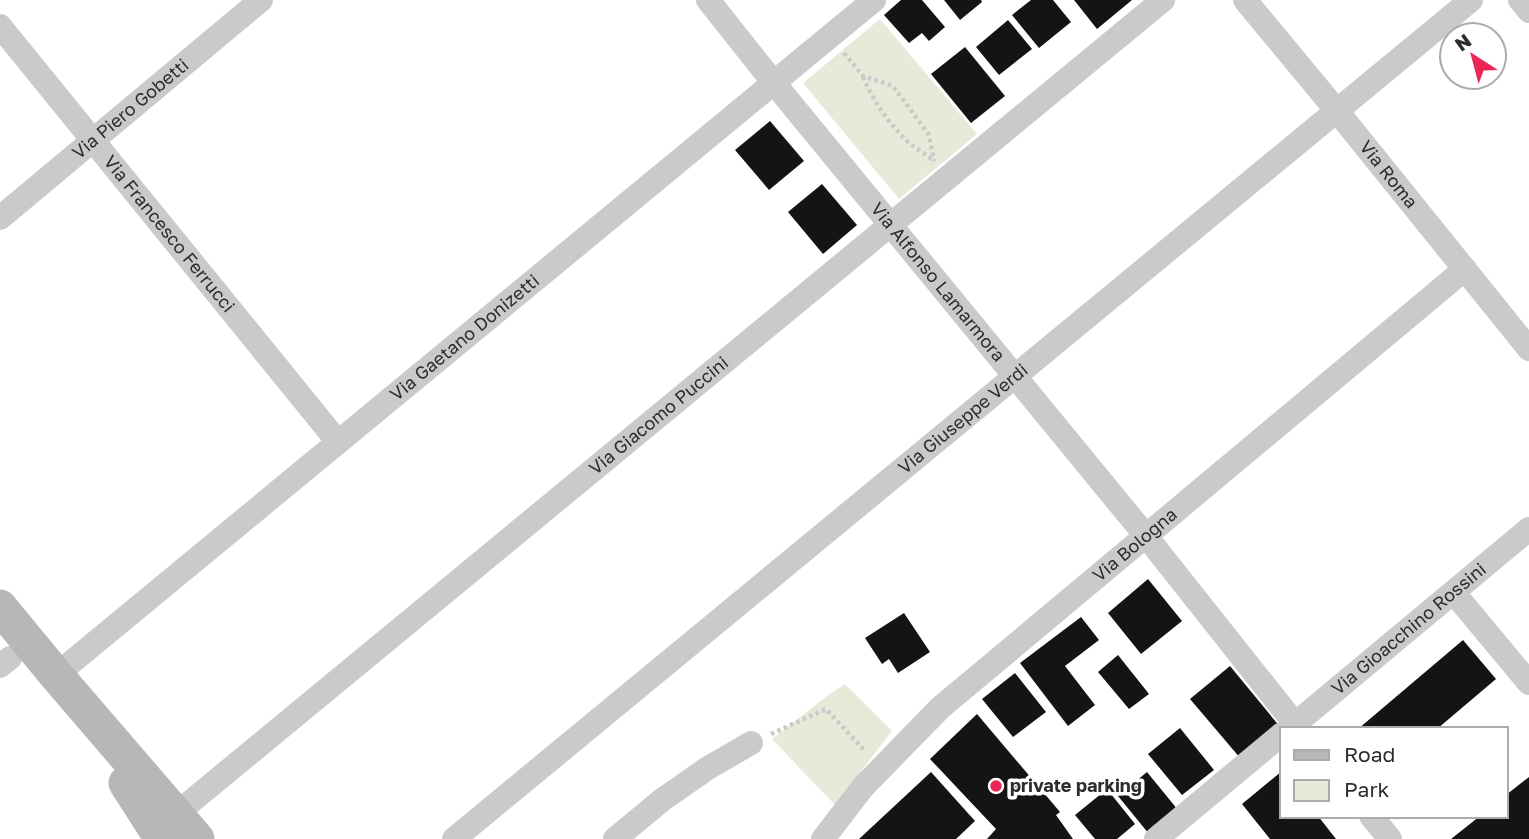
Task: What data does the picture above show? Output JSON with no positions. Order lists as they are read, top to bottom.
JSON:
{
  "streets": {
    "street": [
      "Via Piero Gobetti",
      "Via Roma",
      "Via Francesco Ferrucci",
      "Via Alfonso Lamarmora",
      "Via Gaetano Donizetti",
      "Via Giacomo Puccini",
      "Via Giuseppe Verdi",
      "Via Bologna",
      "Via Gioacchino Rossini"
    ]
  },
  "crossings": [
    ["Via Piero Gobetti", "Via Francesco Ferrucci"],
    ["Via Roma", "Via Giuseppe Verdi"],
    ["Via Roma", "Via Bologna"],
    ["Via Francesco Ferrucci", "Via Gaetano Donizetti"],
    ["Via Alfonso Lamarmora", "Via Gaetano Donizetti"],
    ["Via Alfonso Lamarmora", "Via Giacomo Puccini"],
    ["Via Alfonso Lamarmora", "Via Giuseppe Verdi"],
    ["Via Alfonso Lamarmora", "Via Bologna"]
  ],
  "places": ["private parking"],
  "legend": ["Road", "Park"],
  "north": "top left"
}
